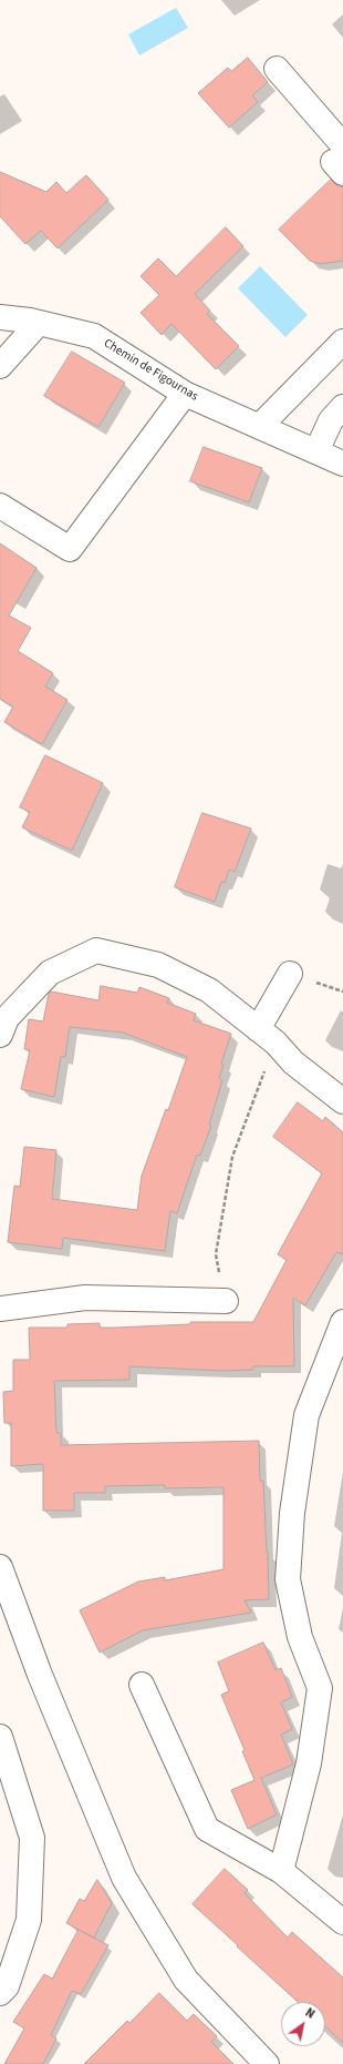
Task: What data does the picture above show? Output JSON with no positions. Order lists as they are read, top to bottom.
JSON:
{
  "streets": {
    "street": ["Chemin de Figournas"]
  },
  "north": "top right"
}
